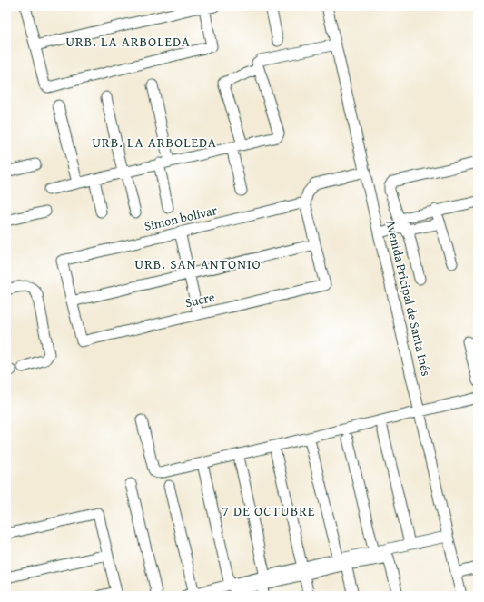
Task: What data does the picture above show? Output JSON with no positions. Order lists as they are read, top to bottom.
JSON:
{
  "streets": {
    "street": ["Simon bolivar", "Avenida Pricipal de Santa Inés", "Sucre"]
  },
  "crossings": [
    ["Simon bolivar", "Sucre"]
  ],
  "districts": [
    "URB. LA ARBOLEDA",
    "URB. LA ARBOLEDA",
    "URB. SAN ANTONIO",
    "7 DE OCTUBRE"
  ]
}
